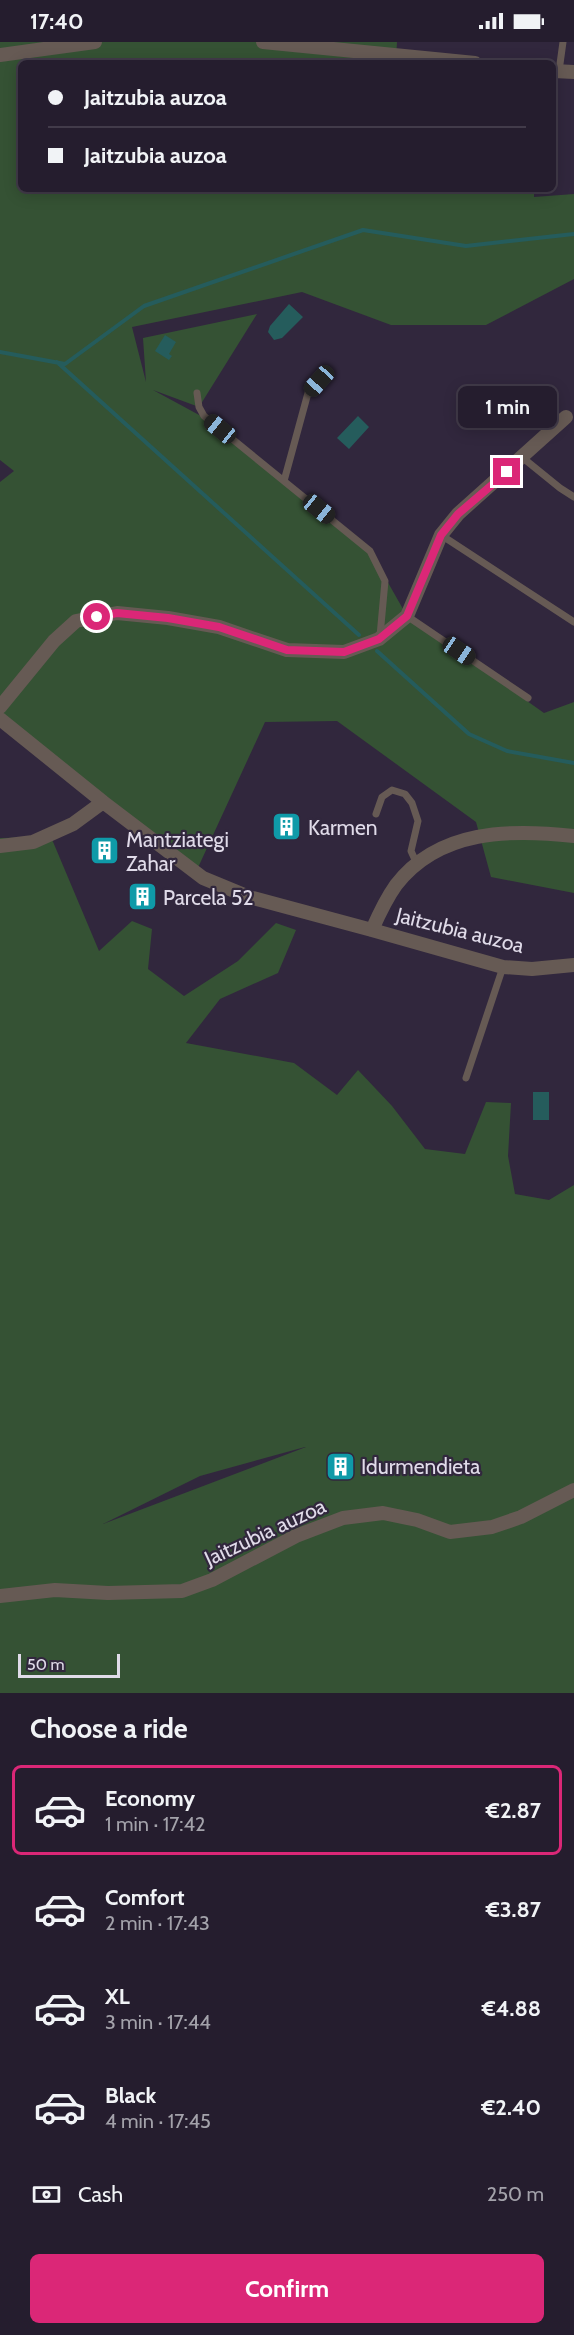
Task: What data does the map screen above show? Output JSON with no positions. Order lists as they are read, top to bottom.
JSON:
{
  "streets": {
    "street": ["Jaitzubia auzoa"]
  },
  "places": {
    "building": [
      "Karmen",
      "Mantziategi Zahar",
      "Parcela 52",
      "Idurmendieta"
    ]
  },
  "scale_bar": "50 m",
  "page": {
    "status": "17:40",
    "banner": ["Jaitzubia auzoa", "Jaitzubia auzoa"],
    "bubble": "1 min",
    "scale": "50 m",
    "heading": "Choose a ride",
    "list": [
      {
        "name": "Economy",
        "note": "1 min · 17:42",
        "value": "€2.87"
      },
      {
        "name": "Comfort",
        "note": "2 min · 17:43",
        "value": "€3.87"
      },
      {
        "name": "XL",
        "note": "3 min · 17:44",
        "value": "€4.88"
      },
      {
        "name": "Black",
        "note": "4 min · 17:45",
        "value": "€2.40"
      }
    ],
    "pay": ["Cash", "250 m"],
    "buttons": "Confirm"
  }
}
